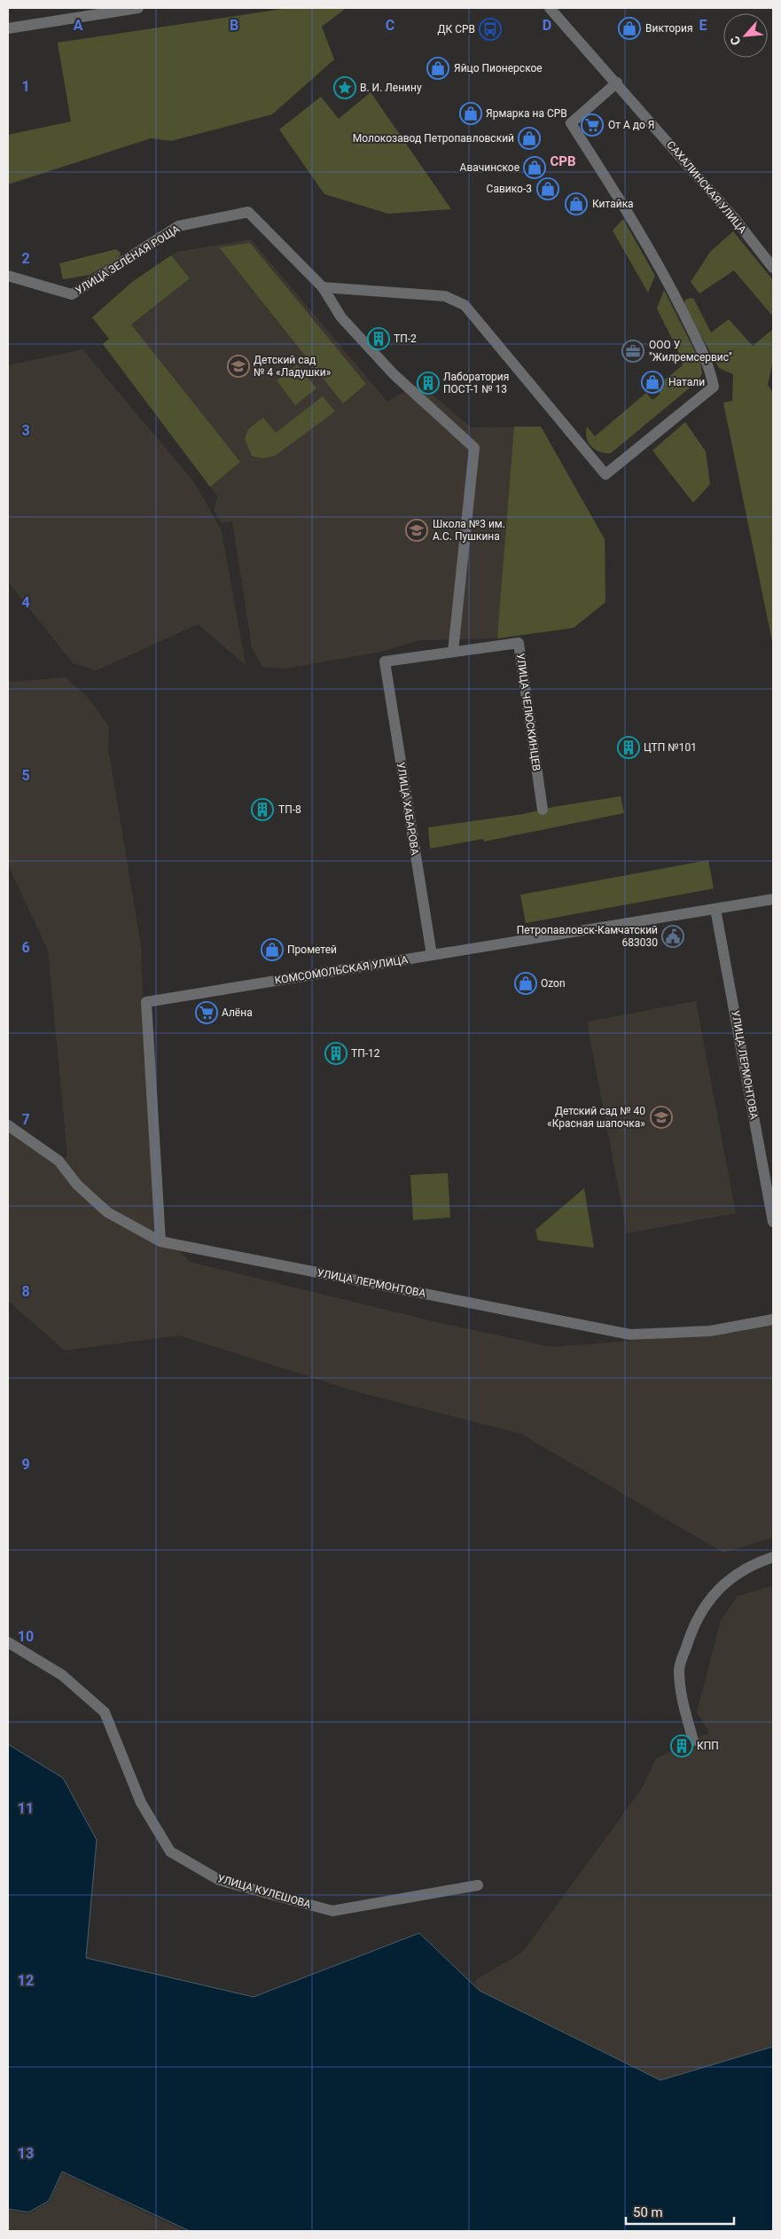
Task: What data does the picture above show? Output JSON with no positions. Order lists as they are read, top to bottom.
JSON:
{
  "streets": {
    "street": [
      "САХАЛИНСКАЯ УЛИЦА",
      "УЛИЦА ЗЕЛЁНАЯ РОЩА",
      "УЛИЦА ЧЕЛЮСКИНЦЕВ",
      "УЛИЦА ХАБАРОВА",
      "КОМСОМОЛЬСКАЯ УЛИЦА",
      "УЛИЦА ЛЕРМОНТОВА",
      "УЛИЦА КУЛЕШОВА"
    ]
  },
  "crossings": [
    ["УЛИЦА ЗЕЛЁНАЯ РОЩА", "УЛИЦА ЧЕЛЮСКИНЦЕВ"],
    ["УЛИЦА ЧЕЛЮСКИНЦЕВ", "УЛИЦА ХАБАРОВА"],
    ["УЛИЦА ХАБАРОВА", "КОМСОМОЛЬСКАЯ УЛИЦА"],
    ["КОМСОМОЛЬСКАЯ УЛИЦА", "УЛИЦА ЛЕРМОНТОВА"]
  ],
  "districts": ["СРВ"],
  "places": {
    "shop": [
      "Виктория",
      "Яйцо Пионерское",
      "Ярмарка на СРВ",
      "Молокозавод Петропавловский",
      "Авачинское",
      "Савико-3",
      "Китайка",
      "Натали",
      "Прометей",
      "Ozon"
    ],
    "bus stop": ["ДК СРВ"],
    "place": ["В. И. Ленину"],
    "supermarket": ["От А до Я", "Алёна"],
    "building": [
      "ТП-2",
      "Лаборатория ПОСТ-1 № 13",
      "ЦТП №101",
      "ТП-8",
      "ТП-12",
      "КПП"
    ],
    "office": ["ООО У \"Жилремсервис\""],
    "school or university": ["Детский сад № 4 «Ладушки»", "Школа №3 им. А.С. Пушкина", "Детский сад № 40 «Красная шапочка»"],
    "public building": ["Петропавловск-Камчатский 683030"]
  },
  "scale_bar": "50 m",
  "north": "bottom left",
  "grid": {
    "columns": [
      "A",
      "B",
      "C",
      "D",
      "E"
    ],
    "rows": [
      "1",
      "2",
      "3",
      "4",
      "5",
      "6",
      "7",
      "8",
      "9",
      "10",
      "11",
      "12",
      "13"
    ]
  }
}
